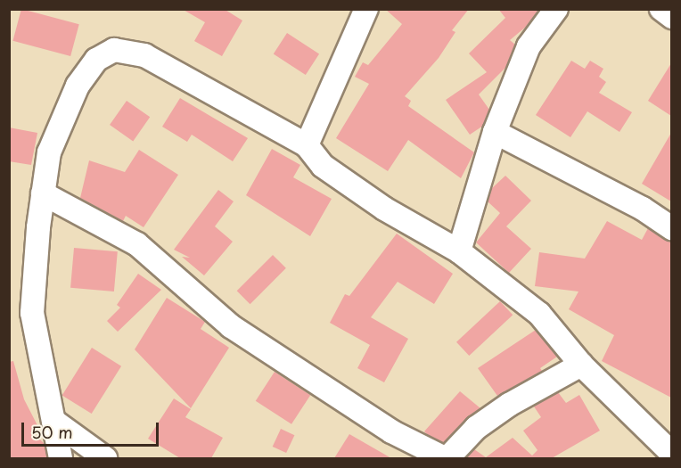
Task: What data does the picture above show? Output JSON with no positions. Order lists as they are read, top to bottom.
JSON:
{
  "scale_bar": "50 m"
}
